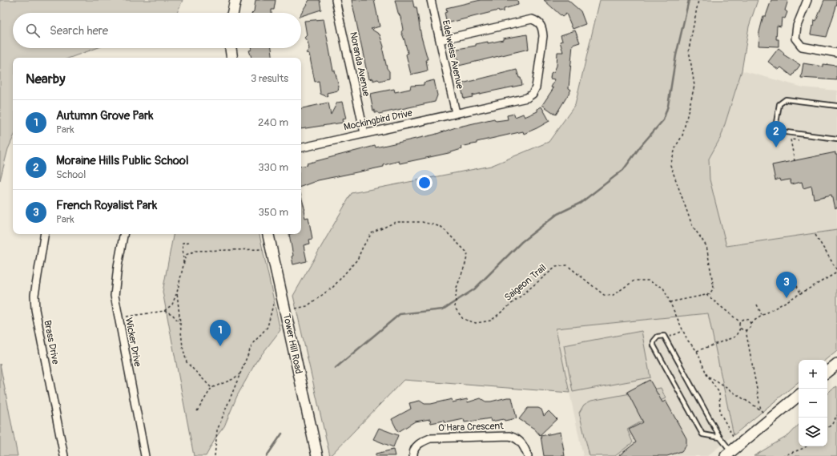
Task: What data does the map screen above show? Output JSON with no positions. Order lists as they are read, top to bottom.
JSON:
{
  "streets": {
    "street": [
      "Edelweiss Avenue",
      "Noranda Avenue",
      "Mockingbird Drive",
      "Brass Drive",
      "Wicker Drive",
      "Tower Hill Road",
      "O'Hara Crescent"
    ],
    "path": ["Saigeon Trail"]
  },
  "crossings": [
    ["Edelweiss Avenue", "Mockingbird Drive"],
    ["Noranda Avenue", "Mockingbird Drive"]
  ],
  "page": {
    "search": "Search here",
    "heading": ["Nearby", "3 results"],
    "list": [
      {
        "mark": "1",
        "name": "Autumn Grove Park",
        "note": "Park",
        "value": "240 m"
      },
      {
        "mark": "2",
        "name": "Moraine Hills Public School",
        "note": "School",
        "value": "330 m"
      },
      {
        "mark": "3",
        "name": "French Royalist Park",
        "note": "Park",
        "value": "350 m"
      }
    ],
    "pins": ["2", "3", "1"],
    "map_buttons": ["+", "−"]
  }
}
